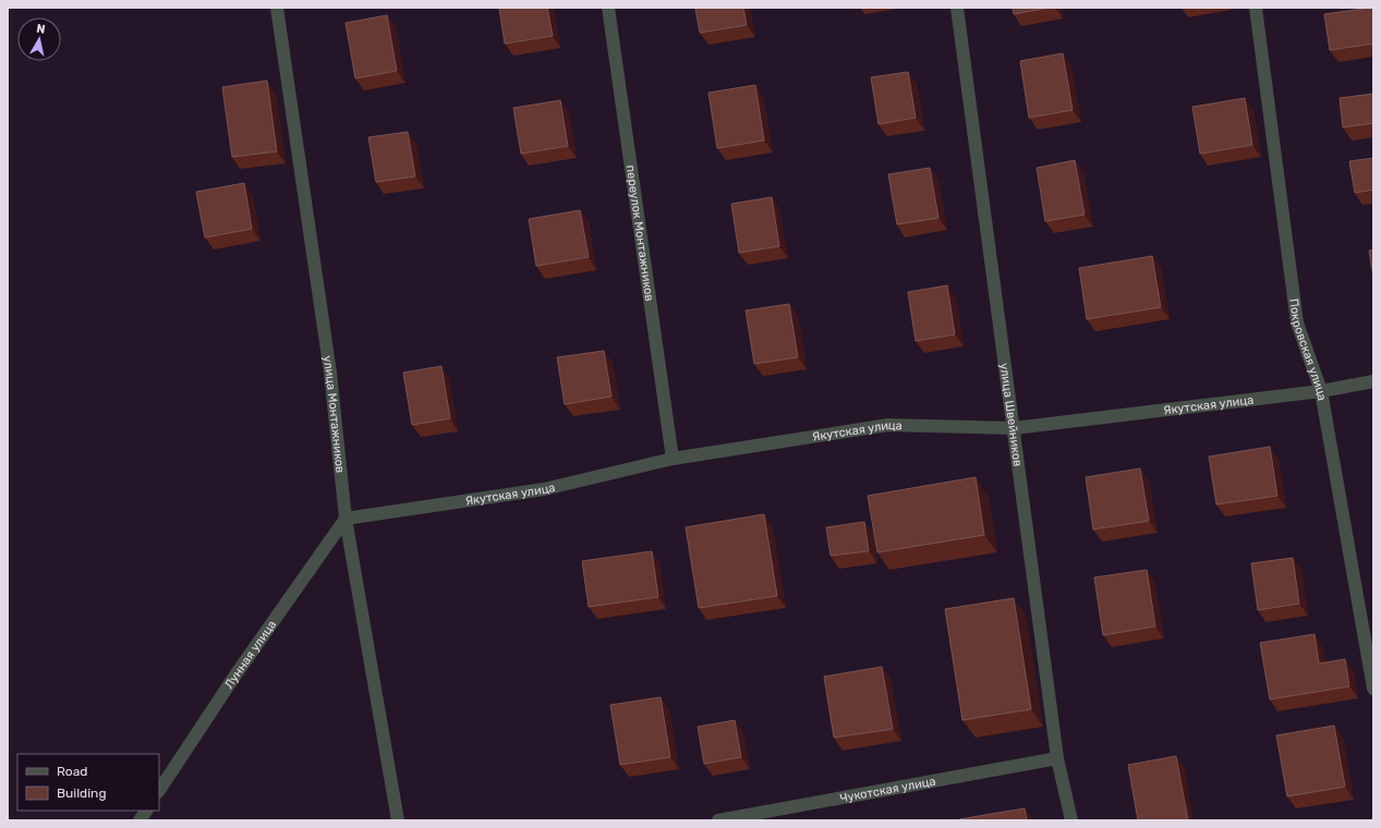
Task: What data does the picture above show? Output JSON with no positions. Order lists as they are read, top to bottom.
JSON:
{
  "streets": {
    "street": [
      "переулок Монтажников",
      "Покровская улица",
      "Якутская улица",
      "улица Монтажников",
      "улица Швейников",
      "Лунная улица",
      "Чукотская улица"
    ]
  },
  "crossings": [
    ["переулок Монтажников", "Якутская улица"],
    ["Покровская улица", "Якутская улица"],
    ["Якутская улица", "улица Монтажников"],
    ["Якутская улица", "улица Швейников"],
    ["Якутская улица", "Лунная улица"],
    ["улица Монтажников", "Лунная улица"],
    ["улица Швейников", "Чукотская улица"]
  ],
  "legend": ["Road", "Building"],
  "north": "top"
}
